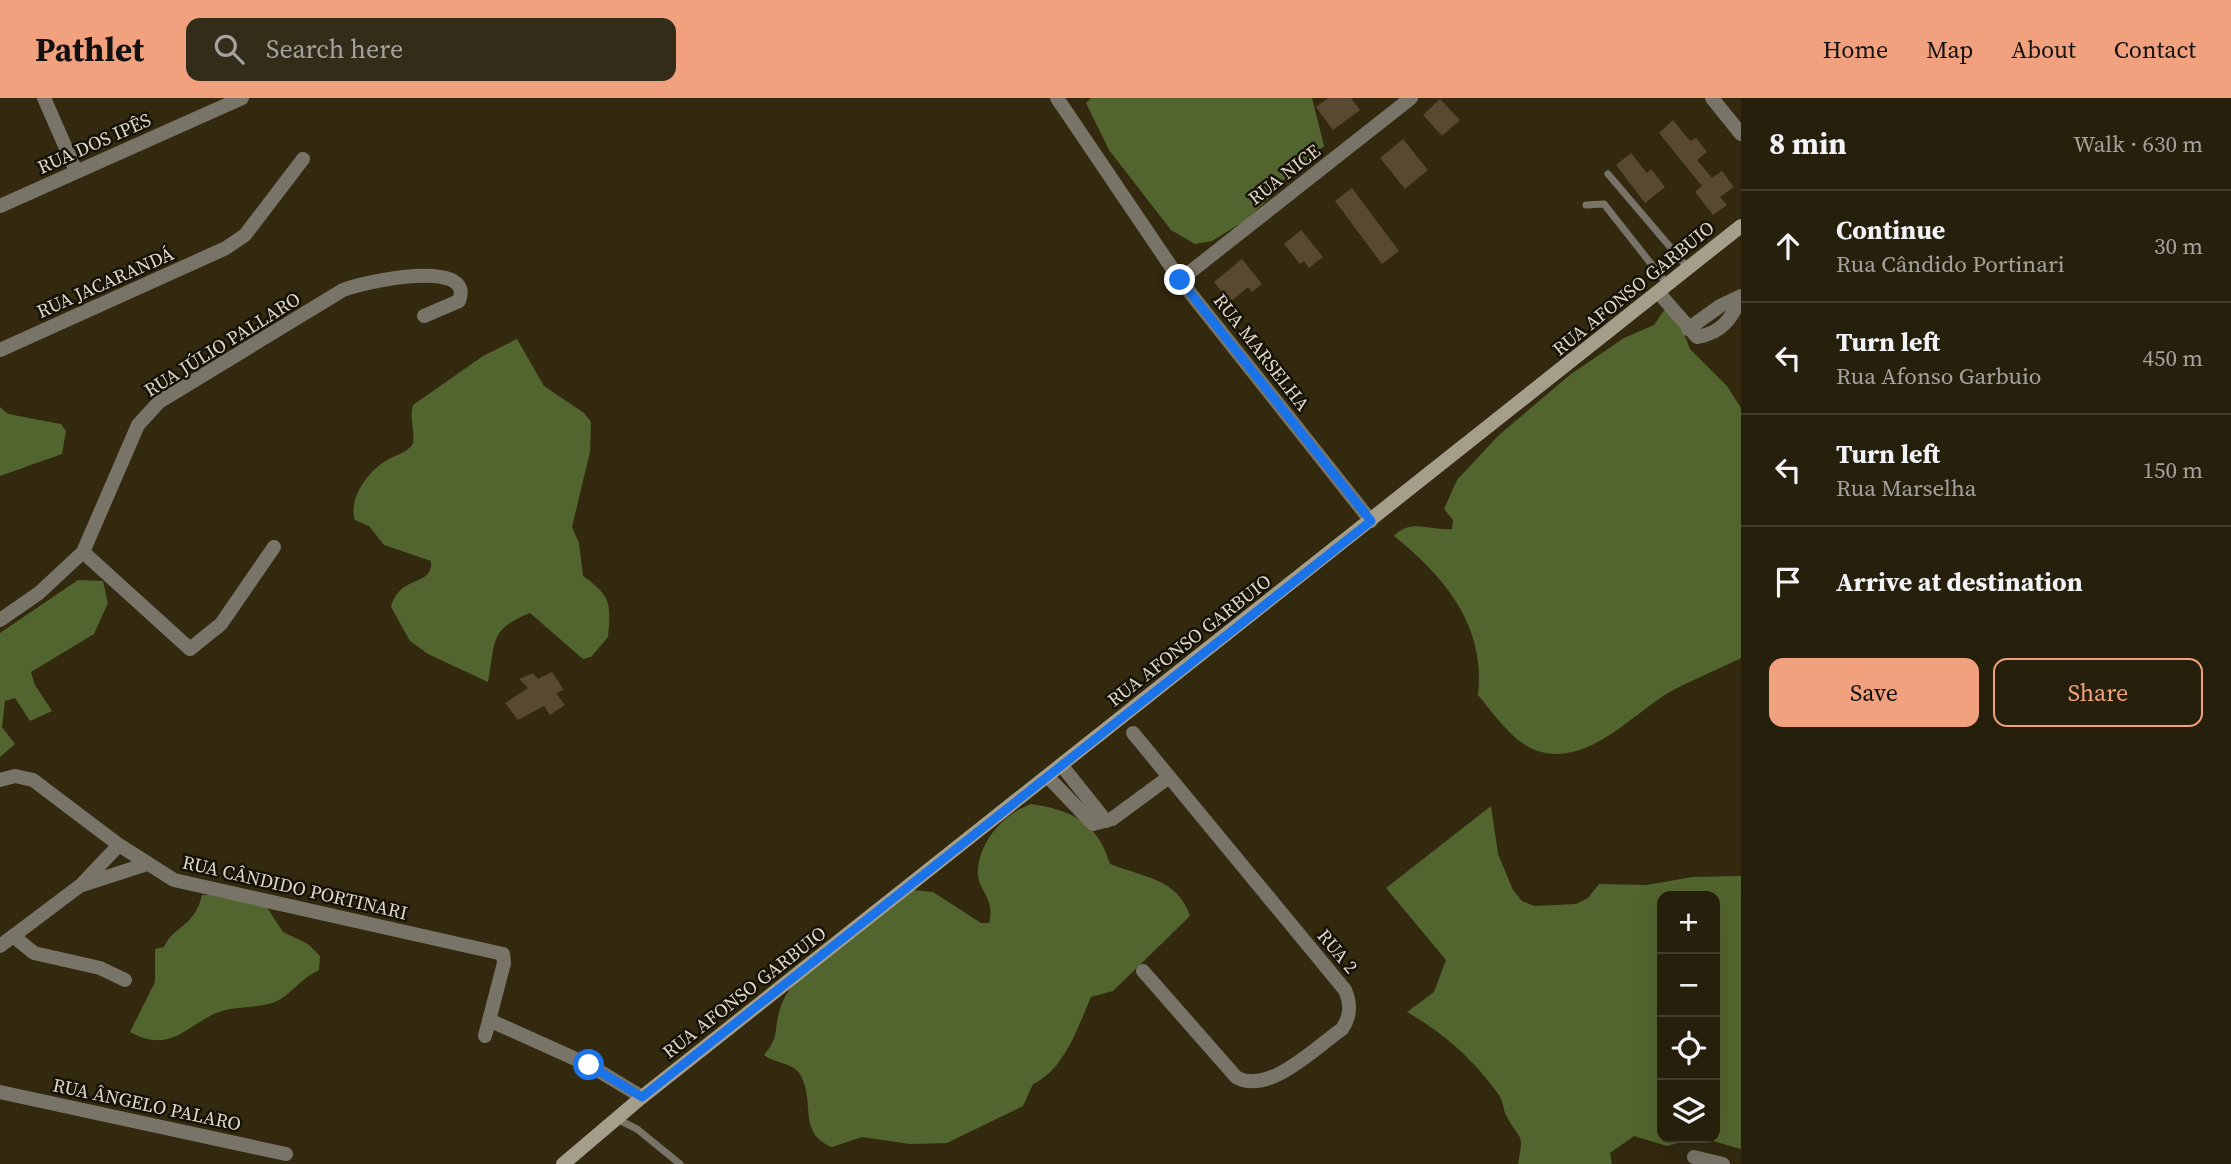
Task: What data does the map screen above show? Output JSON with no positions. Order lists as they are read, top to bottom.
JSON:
{
  "streets": {
    "street": [
      "RUA DOS IPÊS",
      "RUA NICE",
      "RUA JACARANDÁ",
      "RUA AFONSO GARBUIO",
      "RUA JÚLIO PALLARO",
      "RUA MARSELHA",
      "RUA CÂNDIDO PORTINARI",
      "RUA 2",
      "RUA ÂNGELO PALARO"
    ]
  },
  "crossings": [
    ["RUA NICE", "RUA MARSELHA"],
    ["RUA AFONSO GARBUIO", "RUA MARSELHA"]
  ],
  "page": {
    "header": "Pathlet",
    "search": "Search here",
    "nav": [
      "Home",
      "Map",
      "About",
      "Contact"
    ],
    "heading": ["8 min", "Walk · 630 m"],
    "list": [
      ["Continue", "Rua Cândido Portinari", "30 m"],
      ["Turn left", "Rua Afonso Garbuio", "450 m"],
      ["Turn left", "Rua Marselha", "150 m"],
      "Arrive at destination"
    ],
    "buttons": ["Save", "Share"],
    "map_buttons": ["+", "−"]
  }
}
